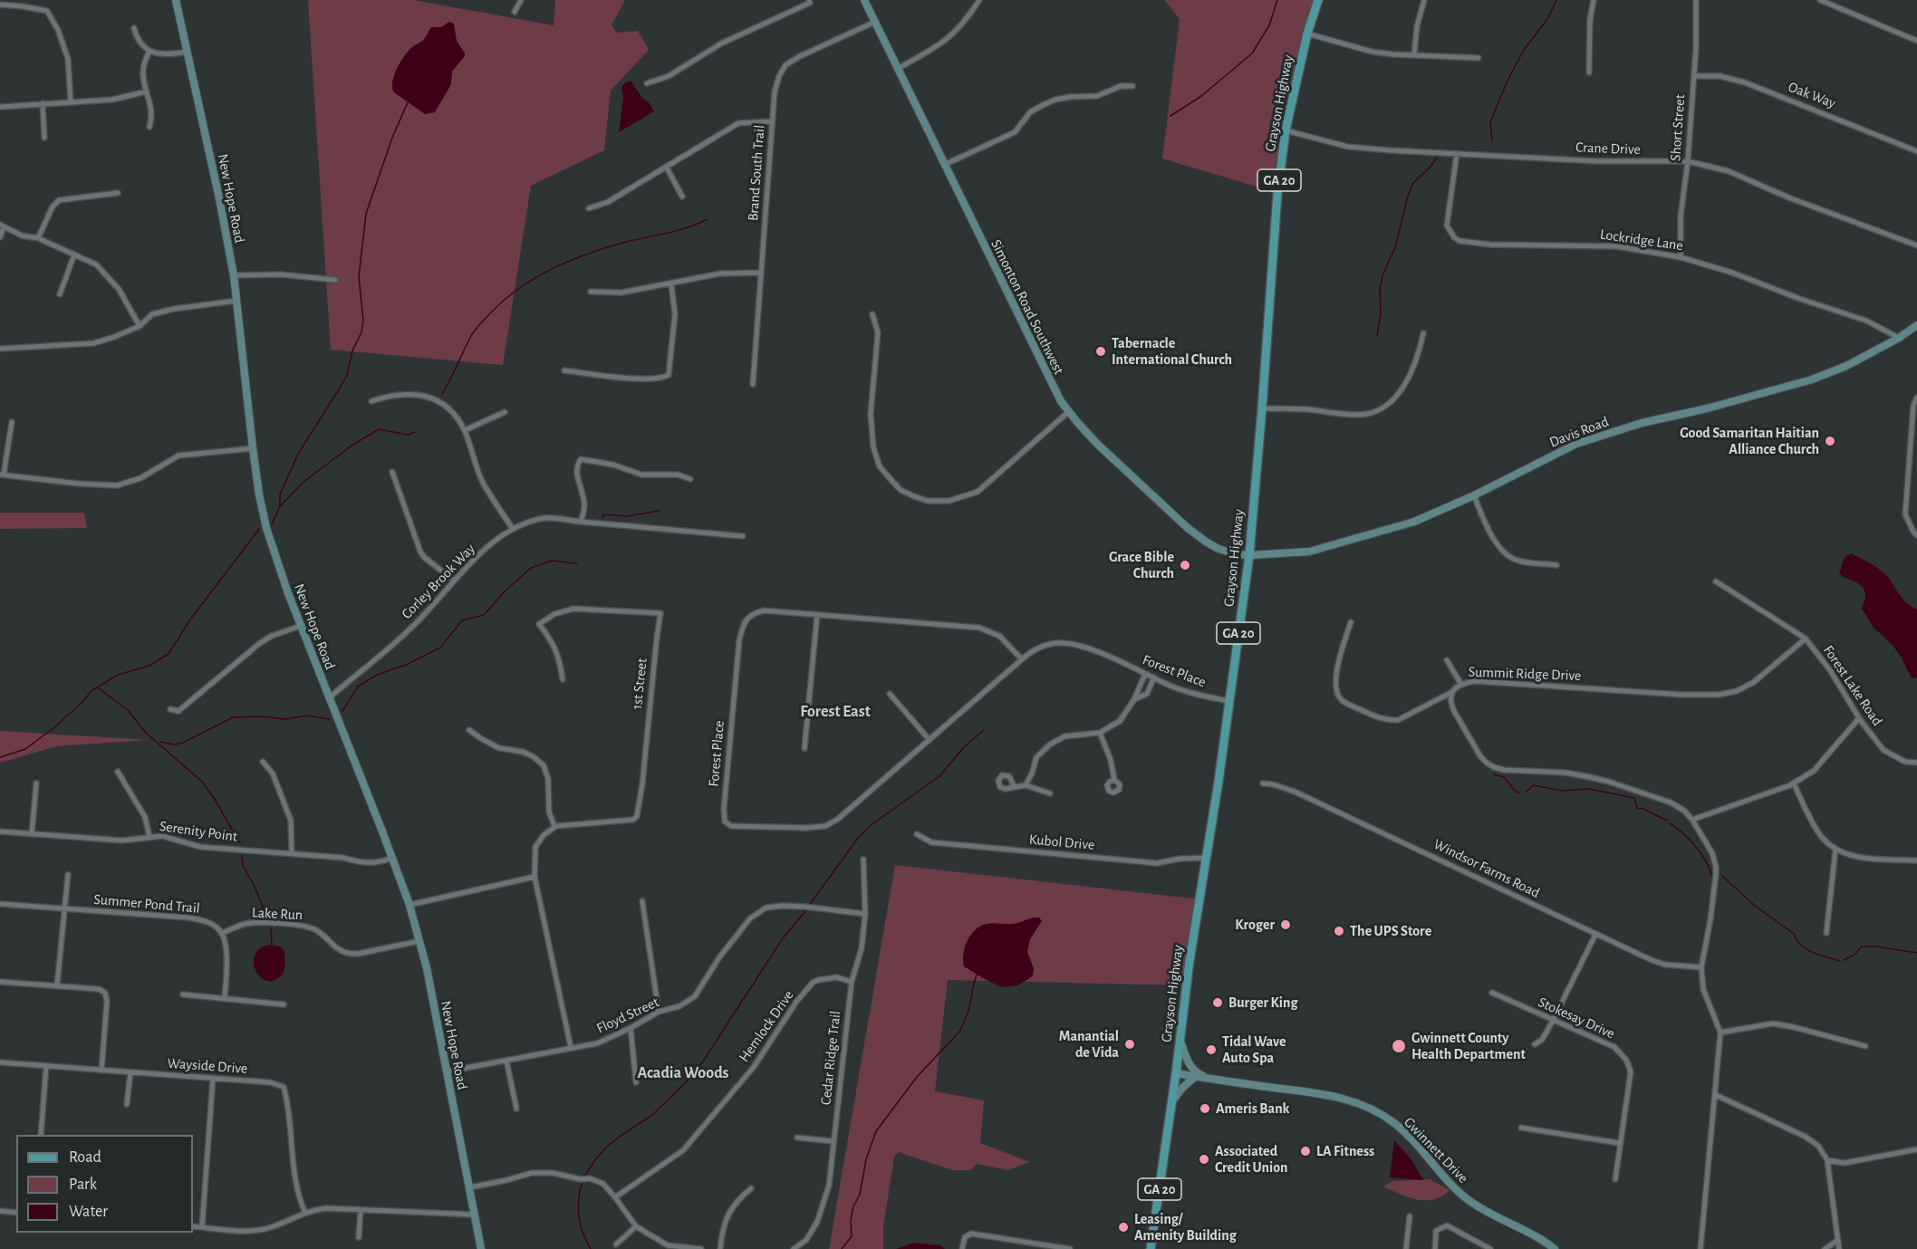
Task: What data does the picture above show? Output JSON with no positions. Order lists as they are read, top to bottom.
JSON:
{
  "streets": {
    "main road": ["Grayson Highway", "GA 20"],
    "street": [
      "Oak Way",
      "Short Street",
      "Crane Drive",
      "Brand South Trail",
      "New Hope Road",
      "Lockridge Lane",
      "Simonton Road Southwest",
      "Davis Road",
      "Corley Brook Way",
      "Forest Place",
      "Summit Ridge Drive",
      "1st Street",
      "Forest Lake Road",
      "Serenity Point",
      "Kubol Drive",
      "Windsor Farms Road",
      "Summer Pond Trail",
      "Lake Run",
      "Floyd Street",
      "Stokesay Drive",
      "Hemlock Drive",
      "Cedar Ridge Trail",
      "Wayside Drive",
      "Gwinnett Drive"
    ]
  },
  "crossings": [
    ["Oak Way", "Short Street"],
    ["Grayson Highway", "Crane Drive"],
    ["Grayson Highway", "Simonton Road Southwest"],
    ["Grayson Highway", "Davis Road"],
    ["Grayson Highway", "Forest Place"],
    ["Grayson Highway", "Kubol Drive"],
    ["Grayson Highway", "Gwinnett Drive"],
    ["Short Street", "Crane Drive"],
    ["Short Street", "Lockridge Lane"],
    ["Crane Drive", "Lockridge Lane"],
    ["Brand South Trail", "Simonton Road Southwest"],
    ["New Hope Road", "Corley Brook Way"],
    ["New Hope Road", "Serenity Point"],
    ["New Hope Road", "Lake Run"],
    ["New Hope Road", "Floyd Street"],
    ["Lockridge Lane", "Davis Road"],
    ["Simonton Road Southwest", "Davis Road"],
    ["Summit Ridge Drive", "Forest Lake Road"],
    ["Summit Ridge Drive", "Windsor Farms Road"],
    ["Summer Pond Trail", "Lake Run"],
    ["Floyd Street", "Cedar Ridge Trail"],
    ["Hemlock Drive", "Cedar Ridge Trail"]
  ],
  "districts": ["Forest East", "Acadia Woods"],
  "places": [
    "Tabernacle International Church",
    "Good Samaritan Haitian Alliance Church",
    "Grace Bible Church",
    "Kroger",
    "The UPS Store",
    "Burger King",
    "Manantial de Vida",
    "Gwinnett County Health Department",
    "Tidal Wave Auto Spa",
    "Ameris Bank",
    "LA Fitness",
    "Associated Credit Union",
    "Leasing/ Amenity Building"
  ],
  "legend": ["Road", "Park", "Water"]
}
